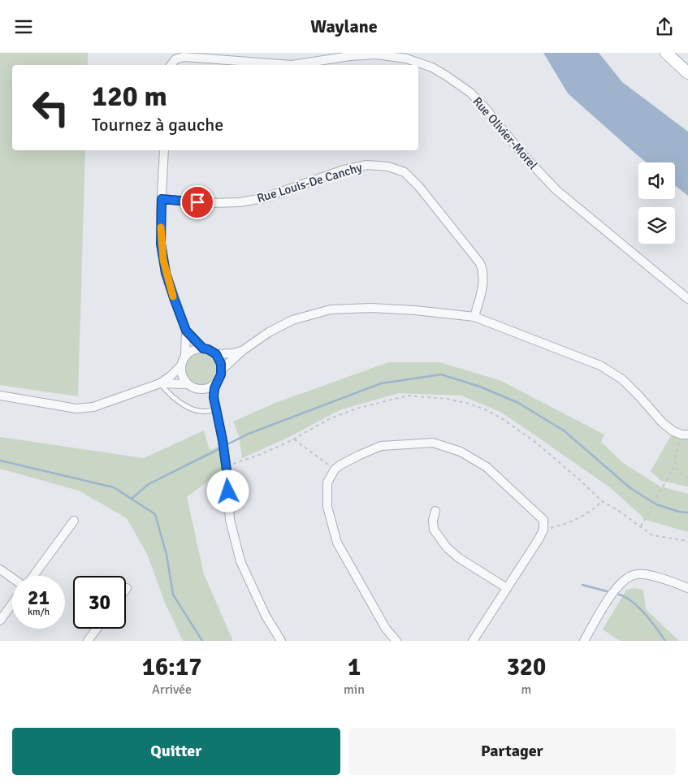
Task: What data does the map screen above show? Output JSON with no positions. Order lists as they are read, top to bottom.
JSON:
{
  "streets": {
    "street": ["Rue Olivier-Morel", "Rue Louis-De Canchy"]
  },
  "page": {
    "header": "Waylane",
    "turn": ["120 m", "Tournez à gauche"],
    "speed": "21 km/h",
    "limit": "30",
    "eta": [
      "16:17",
      "Arrivée",
      "1",
      "min",
      "320",
      "m"
    ],
    "buttons": ["Quitter", "Partager"]
  }
}
